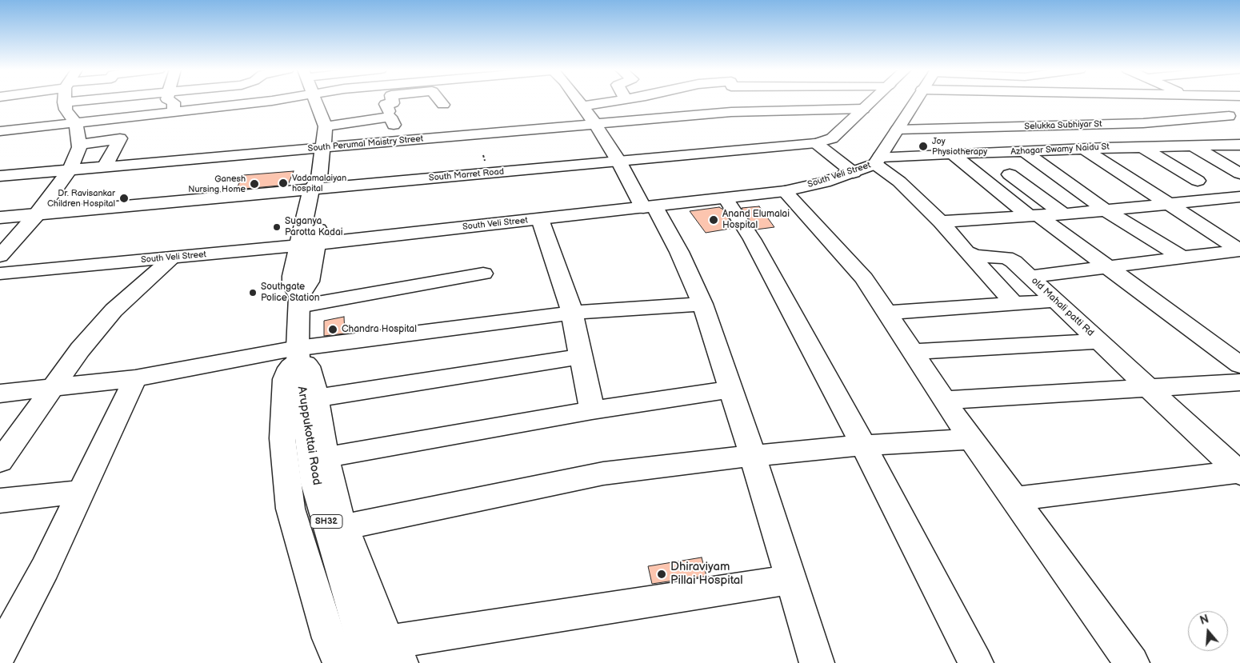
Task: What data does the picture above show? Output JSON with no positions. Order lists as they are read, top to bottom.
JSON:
{
  "streets": {
    "street": [
      "Selukka Subhiyar St",
      "South Perumal Maistry Street",
      "Azhagar Swamy Naidu St",
      "South Marret Road",
      "South Veli Street",
      "old Mahali patti Rd",
      "Aruppukottai Road",
      "SH32"
    ]
  },
  "crossings": [
    ["Selukka Subhiyar St", "South Veli Street"],
    ["South Perumal Maistry Street", "South Marret Road"],
    ["South Perumal Maistry Street", "Aruppukottai Road"],
    ["Azhagar Swamy Naidu St", "South Veli Street"],
    ["South Marret Road", "Aruppukottai Road"],
    ["South Veli Street", "Aruppukottai Road"]
  ],
  "places": [
    "Joy Physiotherapy",
    "Vadamalaiyan hospital",
    "Ganesh Nursing Home",
    "Dr. Ravisankar Children Hospital",
    "Anand Elumalai Hospital",
    "Suganya Parotta Kadai",
    "Southgate Police Station",
    "Chandra Hospital",
    "Dhiraviyam Pillai Hospital"
  ],
  "north": "top"
}
